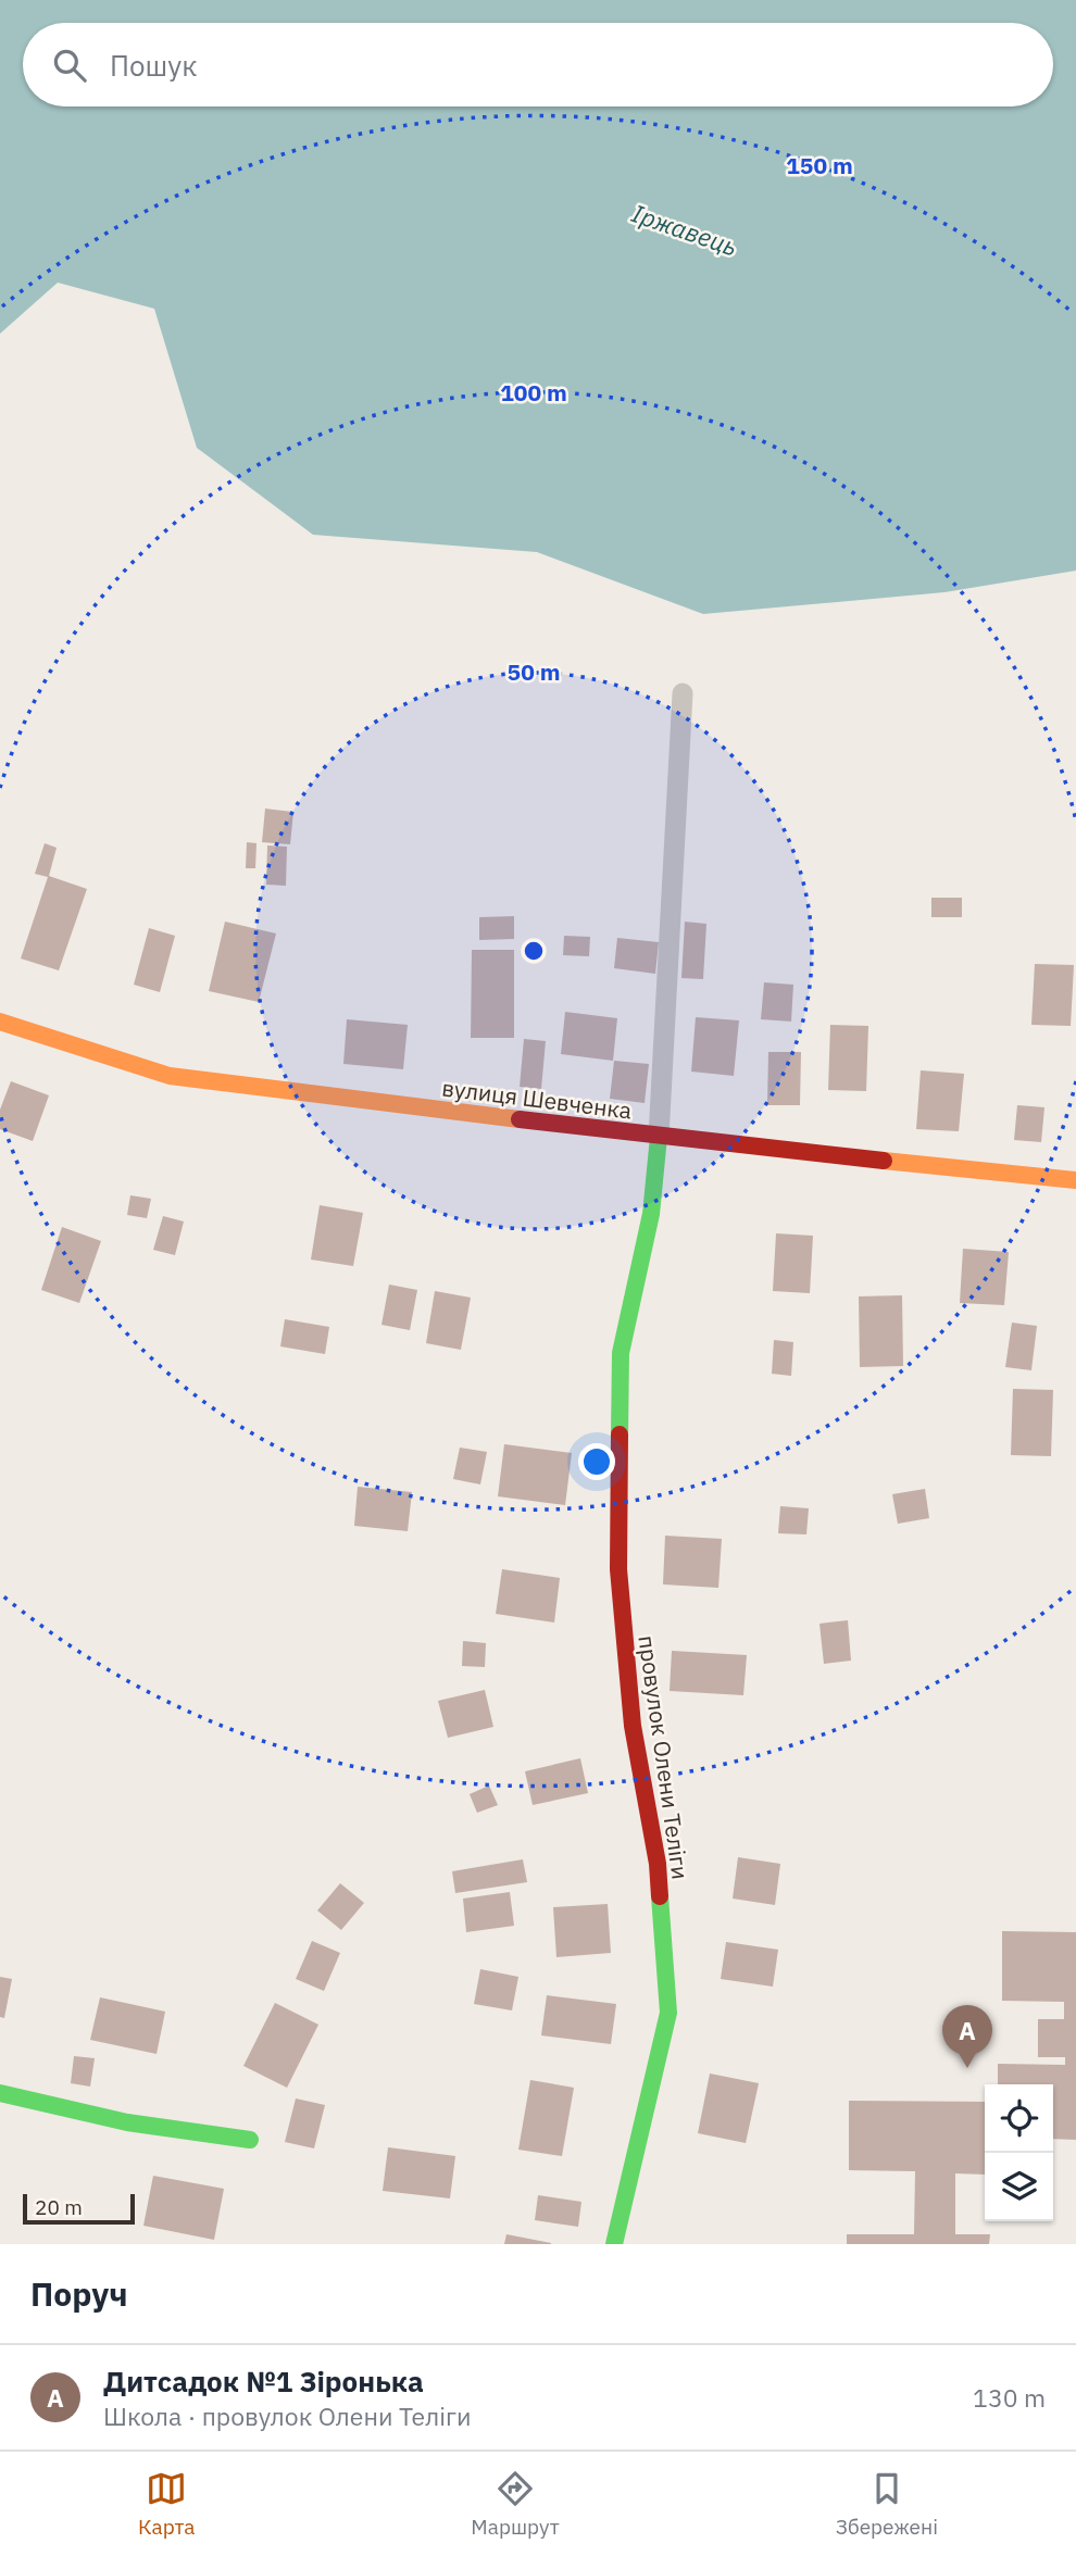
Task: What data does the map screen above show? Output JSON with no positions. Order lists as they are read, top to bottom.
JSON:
{
  "streets": {
    "street": ["вулиця Шевченка", "провулок Олени Теліги"]
  },
  "crossings": [
    ["вулиця Шевченка", "провулок Олени Теліги"]
  ],
  "water": ["Іржавець"],
  "scale_bar": "20 m",
  "page": {
    "search": "Пошук",
    "pins": "A",
    "scale": "20 m",
    "heading": "Поруч",
    "list": [
      {
        "mark": "A",
        "name": "Дитсадок №1 Зіронька",
        "note": "Школа · провулок Олени Теліги",
        "value": "130 m"
      }
    ],
    "nav": ["Карта", "Маршрут", "Збережені"]
  },
  "rings": ["150 m", "100 m", "50 m"]
}
